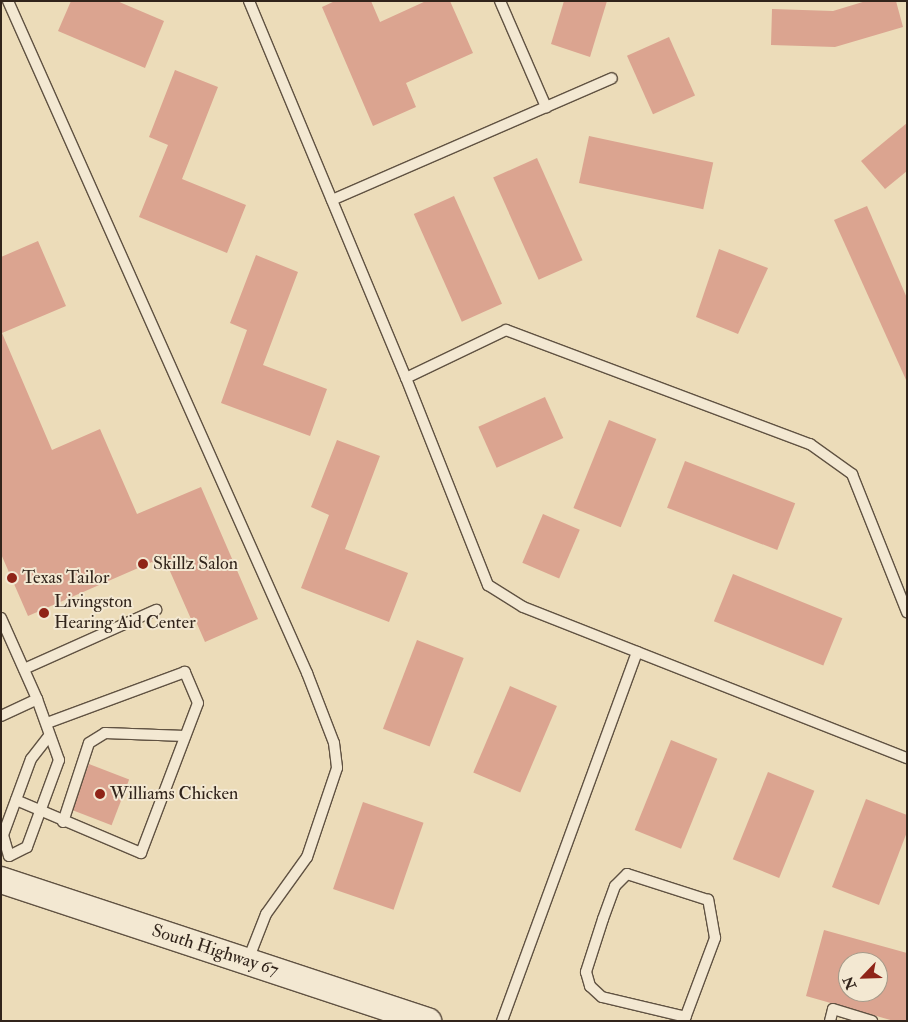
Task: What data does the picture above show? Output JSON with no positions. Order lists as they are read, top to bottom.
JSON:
{
  "streets": {
    "main road": ["South Highway 67"]
  },
  "places": [
    "Skillz Salon",
    "Texas Tailor",
    "Livingston Hearing Aid Center",
    "Williams Chicken"
  ],
  "north": "bottom left"
}
